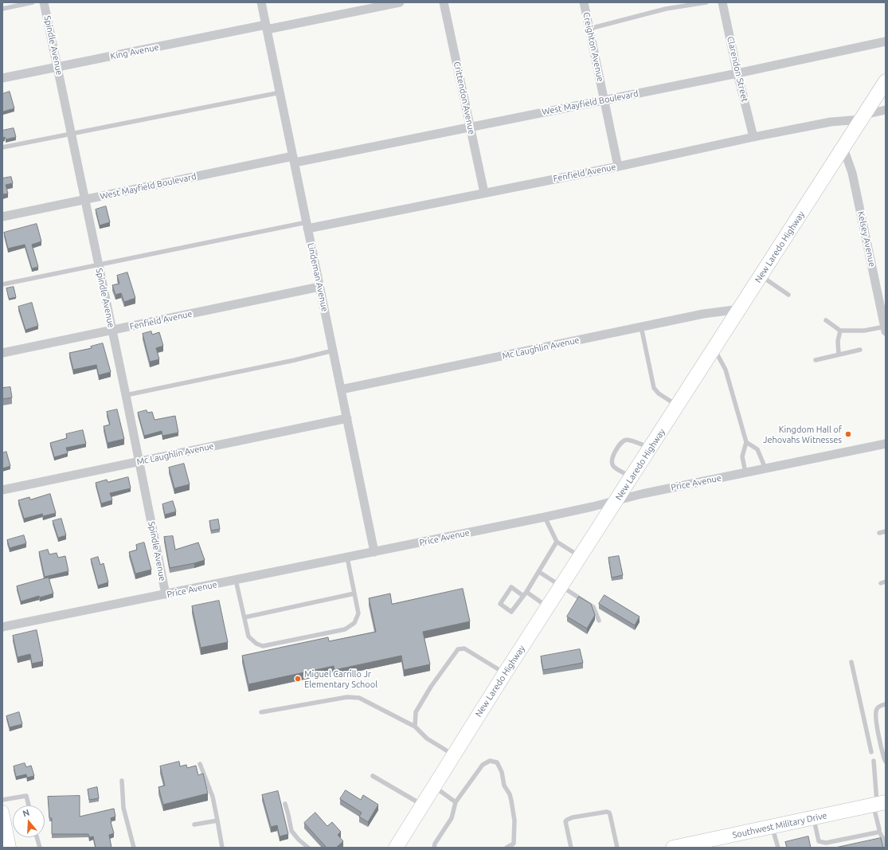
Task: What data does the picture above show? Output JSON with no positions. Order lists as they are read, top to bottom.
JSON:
{
  "streets": {
    "main road": ["New Laredo Highway", "Southwest Military Drive"],
    "street": [
      "Spindle Avenue",
      "Creighton Avenue",
      "King Avenue",
      "Clarendon Street",
      "Crittendon Avenue",
      "West Mayfield Boulevard",
      "Fenfield Avenue",
      "Kelsey Avenue",
      "Lindeman Avenue",
      "Mc Laughlin Avenue",
      "Price Avenue"
    ]
  },
  "crossings": [
    ["Spindle Avenue", "King Avenue"],
    ["Spindle Avenue", "West Mayfield Boulevard"],
    ["Spindle Avenue", "Fenfield Avenue"],
    ["Spindle Avenue", "Mc Laughlin Avenue"],
    ["Spindle Avenue", "Price Avenue"],
    ["Creighton Avenue", "West Mayfield Boulevard"],
    ["Creighton Avenue", "Fenfield Avenue"],
    ["King Avenue", "Lindeman Avenue"],
    ["Clarendon Street", "West Mayfield Boulevard"],
    ["Clarendon Street", "Fenfield Avenue"],
    ["Crittendon Avenue", "West Mayfield Boulevard"],
    ["Crittendon Avenue", "Fenfield Avenue"],
    ["West Mayfield Boulevard", "Lindeman Avenue"],
    ["Fenfield Avenue", "New Laredo Highway"],
    ["Fenfield Avenue", "Lindeman Avenue"],
    ["Kelsey Avenue", "New Laredo Highway"],
    ["New Laredo Highway", "Mc Laughlin Avenue"],
    ["New Laredo Highway", "Price Avenue"],
    ["Lindeman Avenue", "Mc Laughlin Avenue"],
    ["Lindeman Avenue", "Price Avenue"]
  ],
  "places": ["Kingdom Hall of Jehovahs Witnesses", "Miguel Carrillo Jr Elementary School"],
  "north": "top"
}
